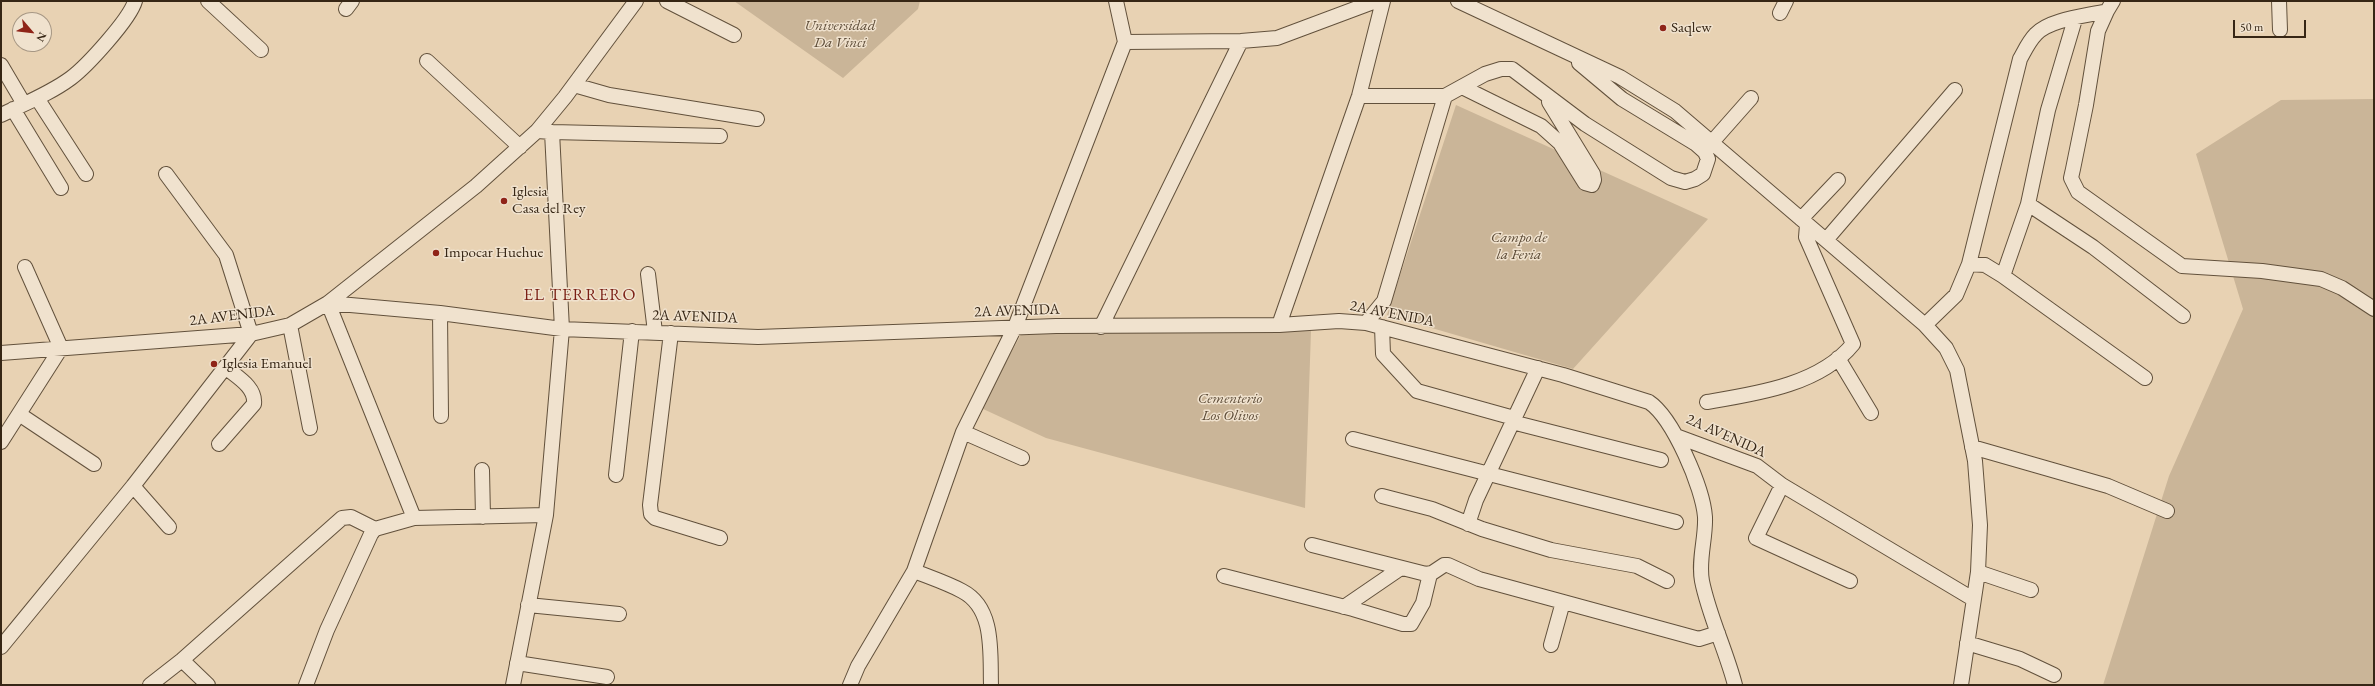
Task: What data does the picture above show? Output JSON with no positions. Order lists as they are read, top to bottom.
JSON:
{
  "streets": {
    "street": ["2A AVENIDA"]
  },
  "districts": ["EL TERRERO"],
  "parks": ["Universidad Da Vinci", "Campo de la Feria", "Cementerio Los Olivos"],
  "places": [
    "Saqlew",
    "Iglesia Casa del Rey",
    "Impocar Huehue",
    "Iglesia Emanuel"
  ],
  "scale_bar": "50 m",
  "north": "bottom right"
}
